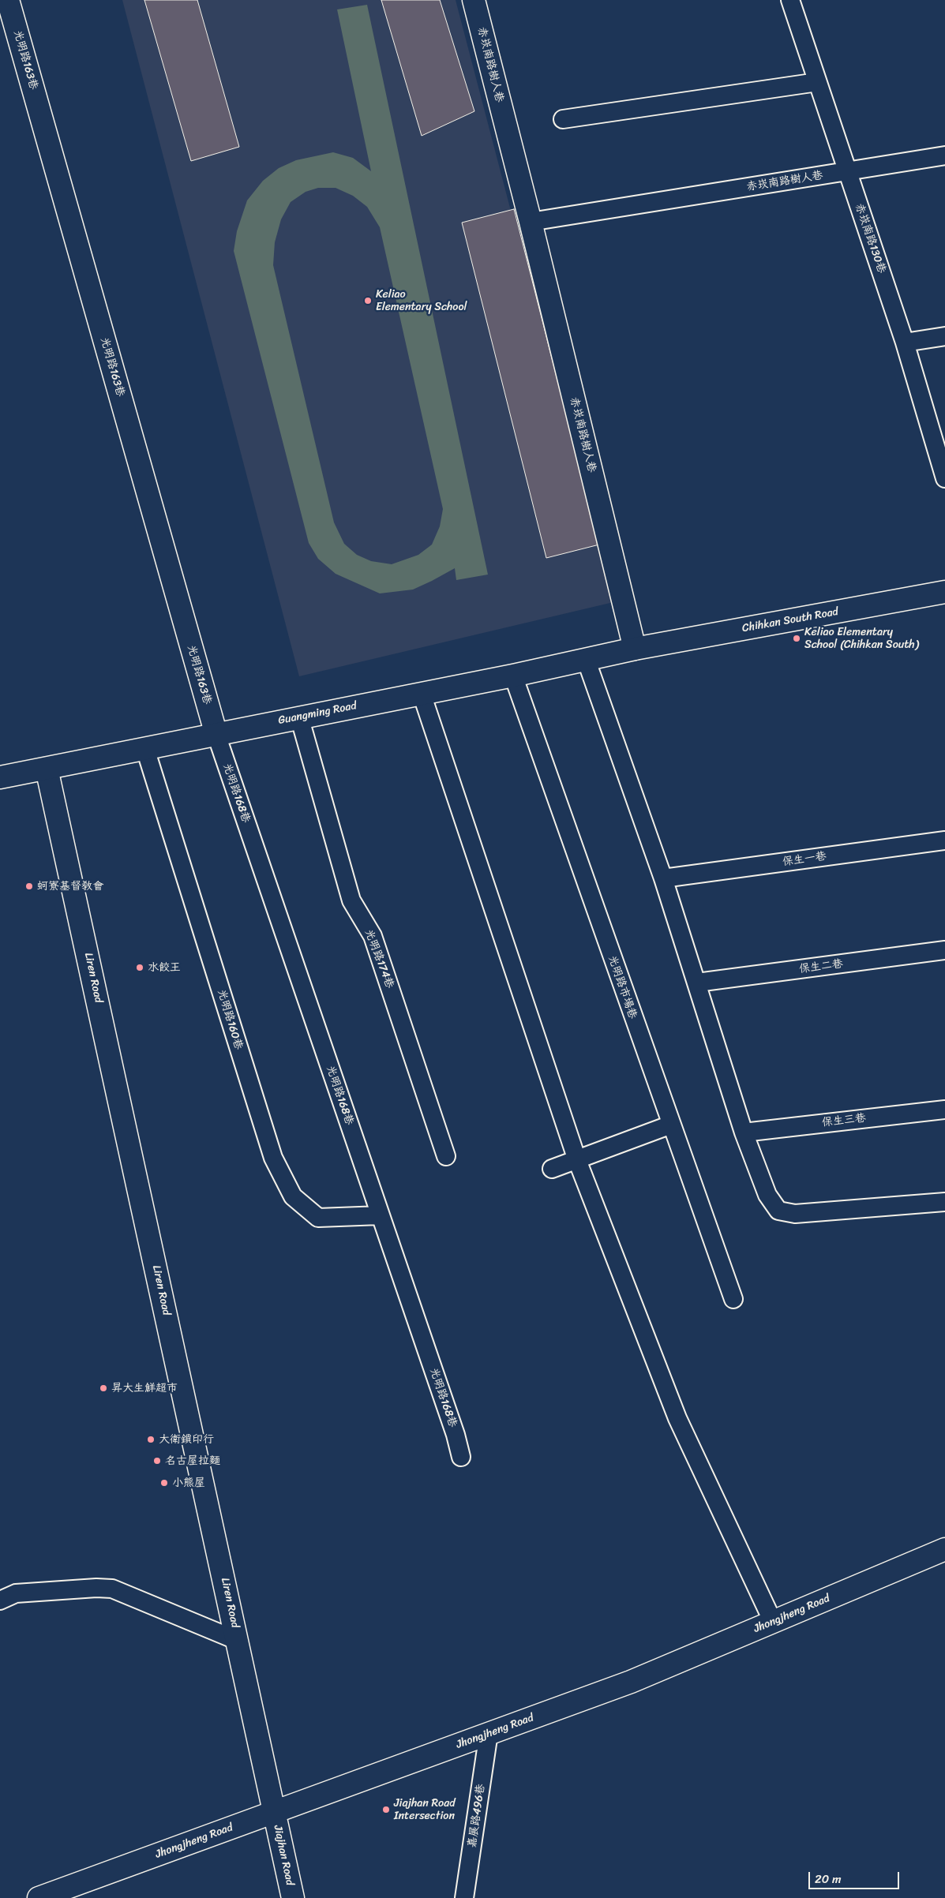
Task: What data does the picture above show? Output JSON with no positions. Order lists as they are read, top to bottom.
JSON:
{
  "streets": {
    "street": [
      "光明路163巷",
      "赤崁南路樹人巷",
      "Chihkan South Road",
      "Guangming Road",
      "Liren Road",
      "Jhongjheng Road",
      "Jiajhan Road"
    ],
    "lane": [
      "赤崁南路130巷",
      "光明路168巷",
      "保生一巷",
      "光明路174巷",
      "保生二巷",
      "光明路市場巷",
      "光明路160巷",
      "保生三巷",
      "嘉展路496巷"
    ]
  },
  "crossings": [
    ["光明路163巷", "Guangming Road"],
    ["光明路163巷", "光明路168巷"],
    ["赤崁南路樹人巷", "赤崁南路130巷"],
    ["赤崁南路樹人巷", "Chihkan South Road"],
    ["赤崁南路樹人巷", "Guangming Road"],
    ["Chihkan South Road", "Guangming Road"],
    ["Guangming Road", "光明路168巷"],
    ["Guangming Road", "光明路174巷"],
    ["Guangming Road", "Liren Road"],
    ["Guangming Road", "光明路市場巷"],
    ["Guangming Road", "光明路160巷"],
    ["光明路168巷", "光明路160巷"],
    ["Liren Road", "Jhongjheng Road"],
    ["Liren Road", "Jiajhan Road"],
    ["Jhongjheng Road", "嘉展路496巷"],
    ["Jhongjheng Road", "Jiajhan Road"]
  ],
  "places": [
    "Keliao Elementary School",
    "Keliao Elementary School (Chihkan South)",
    "蚵寮基督教會",
    "水餃王",
    "昇大生鮮超市",
    "大衛鎖印行",
    "名古屋拉麵",
    "小熊屋",
    "Jiajhan Road Intersection"
  ],
  "scale_bar": "20 m"
}
